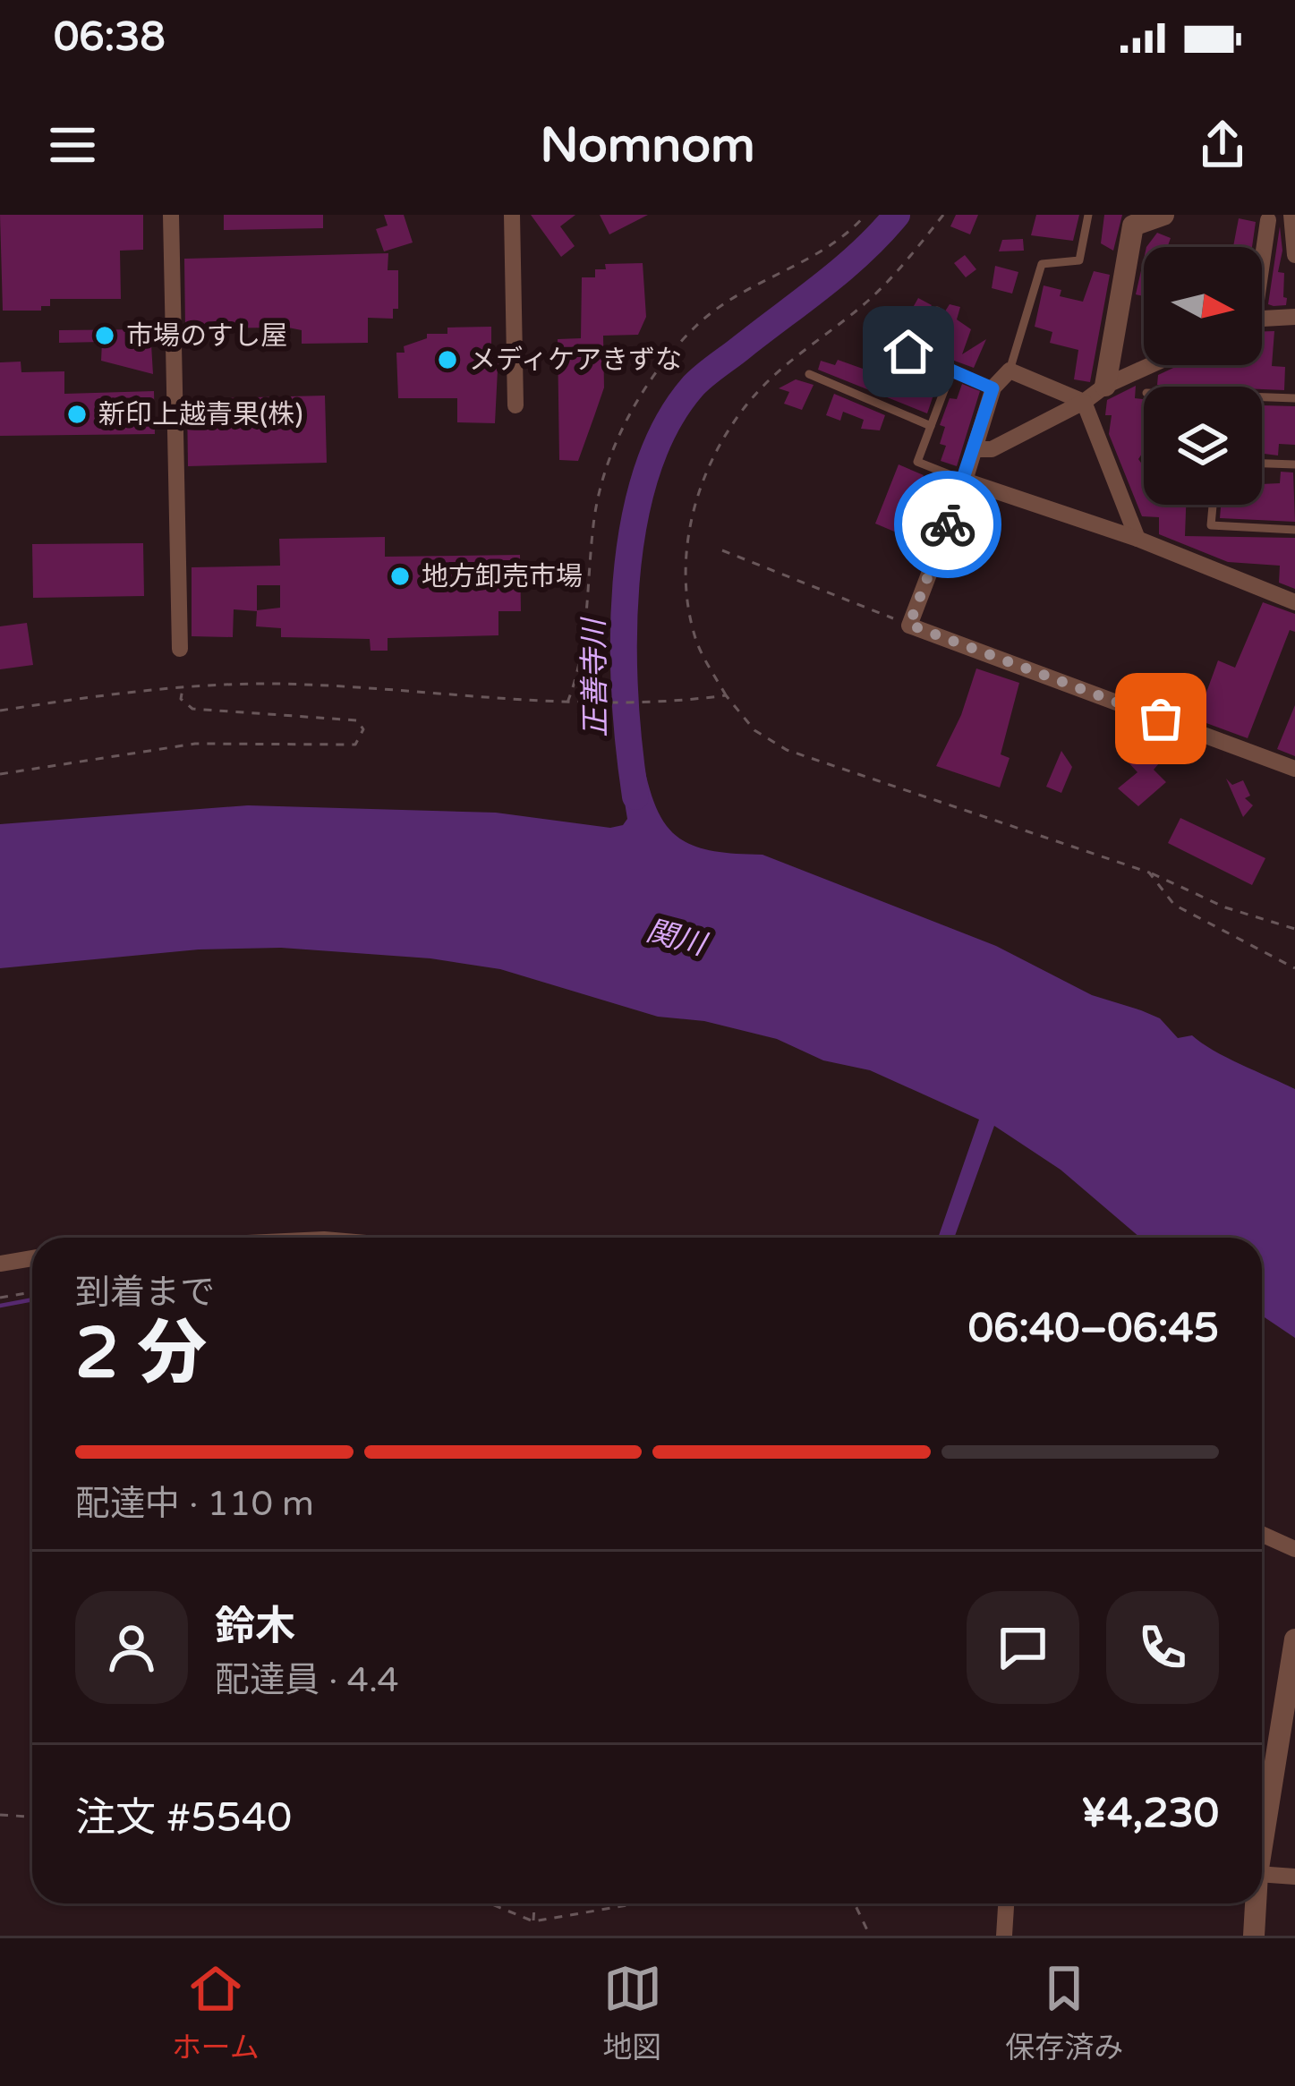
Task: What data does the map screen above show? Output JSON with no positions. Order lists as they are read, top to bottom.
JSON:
{
  "water": ["正善寺川", "関川"],
  "places": [
    "市場のすし屋",
    "メディケアきずな",
    "新印上越青果(株)",
    "地方卸売市場"
  ],
  "north": "right",
  "page": {
    "status": "06:38",
    "header": "Nomnom",
    "heading": ["2 分", "到着まで", "06:40–06:45"],
    "panel": [
      "鈴木",
      "配達員 · 4.4",
      "注文 #5540",
      "¥4,230"
    ],
    "bar": "配達中 · 110 m",
    "tabs": ["ホーム", "地図", "保存済み"]
  }
}
